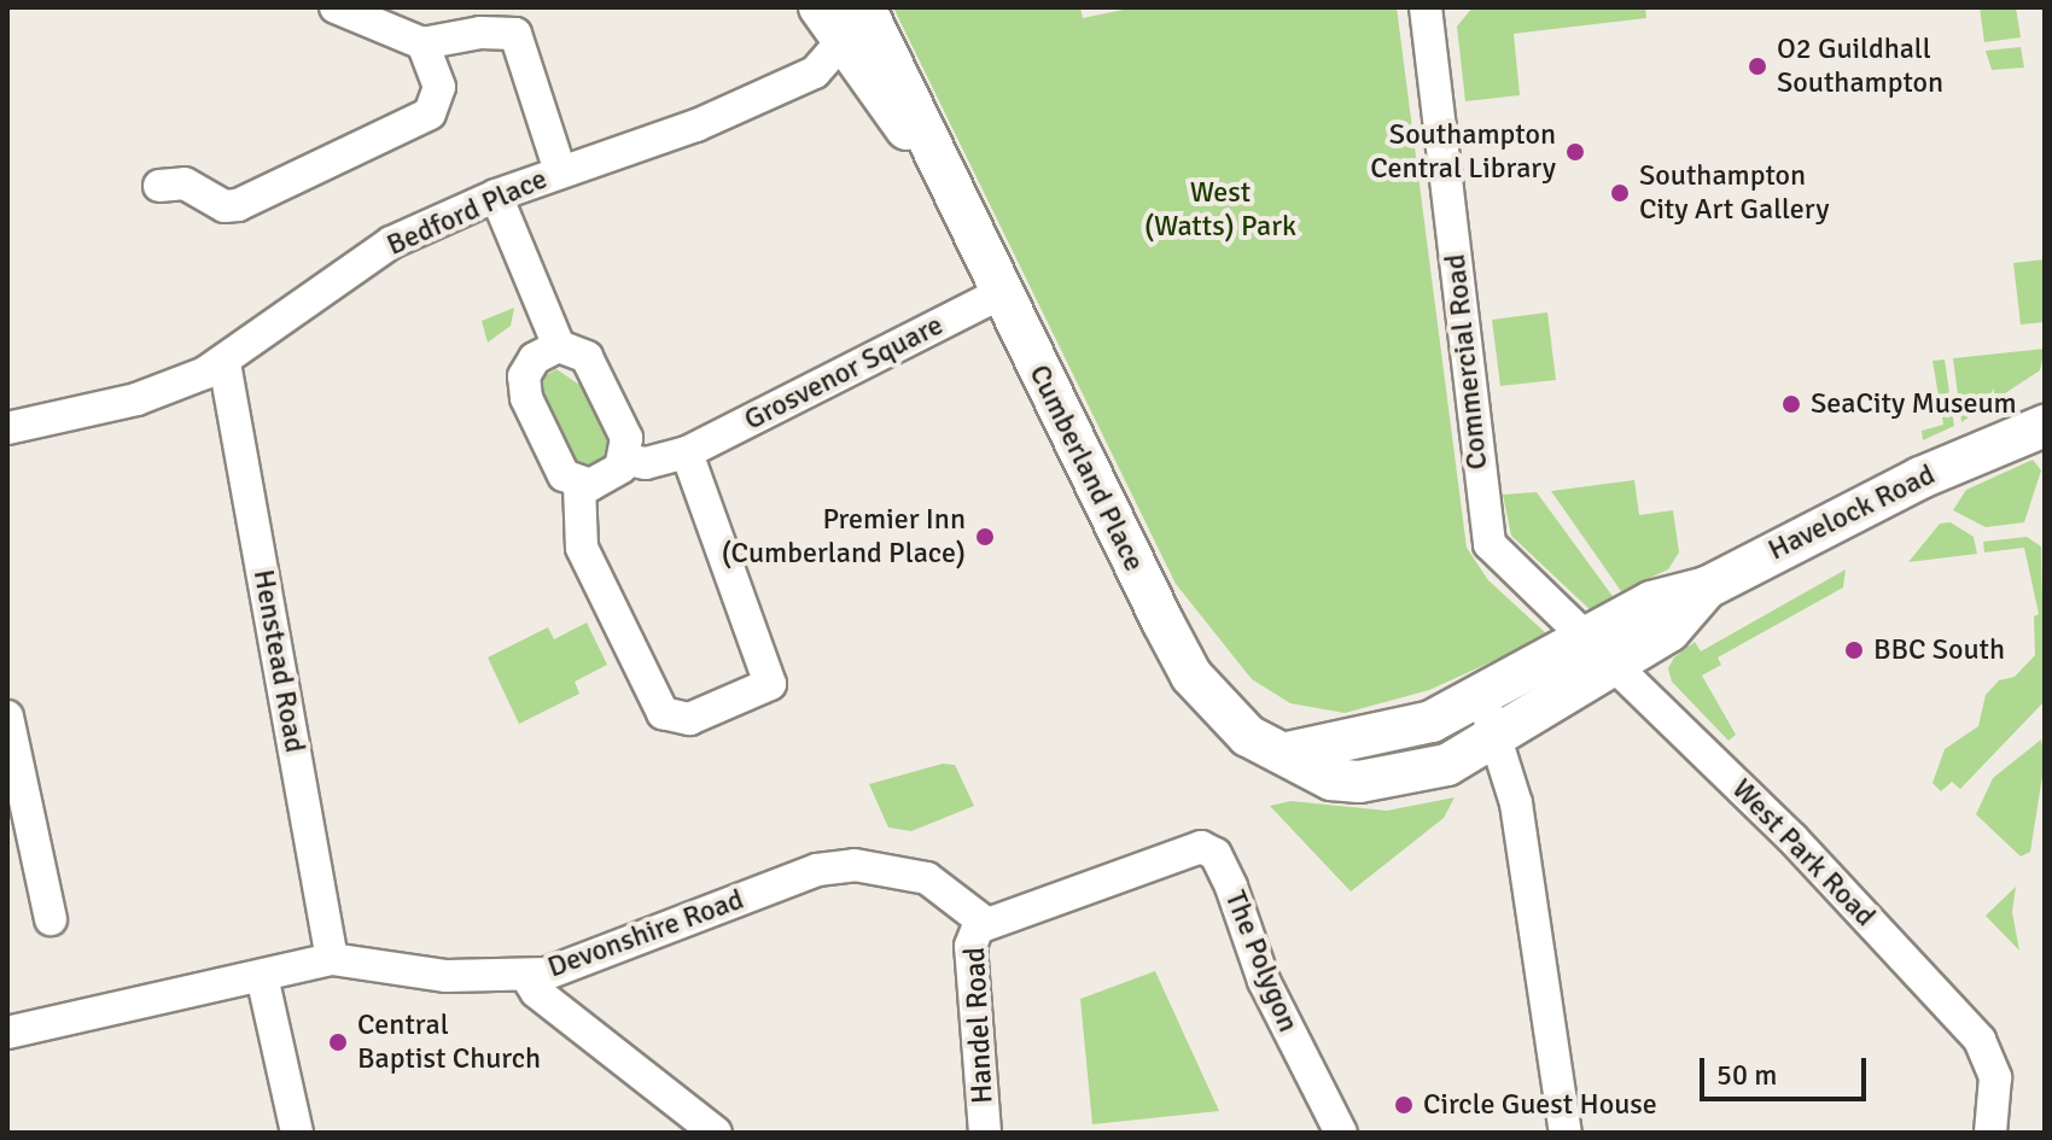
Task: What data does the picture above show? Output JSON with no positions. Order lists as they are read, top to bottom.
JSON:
{
  "streets": {
    "main road": ["Cumberland Place", "Havelock Road"],
    "street": [
      "Bedford Place",
      "Commercial Road",
      "Grosvenor Square",
      "Henstead Road",
      "West Park Road",
      "Devonshire Road",
      "The Polygon",
      "Handel Road"
    ]
  },
  "crossings": [
    ["Bedford Place", "Cumberland Place"],
    ["Bedford Place", "Henstead Road"],
    ["Commercial Road", "Cumberland Place"],
    ["Commercial Road", "Havelock Road"],
    ["Commercial Road", "West Park Road"],
    ["Grosvenor Square", "Cumberland Place"],
    ["Cumberland Place", "Havelock Road"],
    ["Cumberland Place", "West Park Road"],
    ["Havelock Road", "West Park Road"],
    ["Henstead Road", "Devonshire Road"],
    ["Devonshire Road", "The Polygon"],
    ["Devonshire Road", "Handel Road"],
    ["The Polygon", "Handel Road"]
  ],
  "parks": ["West (Watts) Park"],
  "places": [
    "O2 Guildhall Southampton",
    "Southampton Central Library",
    "Southampton City Art Gallery",
    "SeaCity Museum",
    "Premier Inn (Cumberland Place)",
    "BBC South",
    "Central Baptist Church",
    "Circle Guest House"
  ],
  "scale_bar": "50 m"
}
